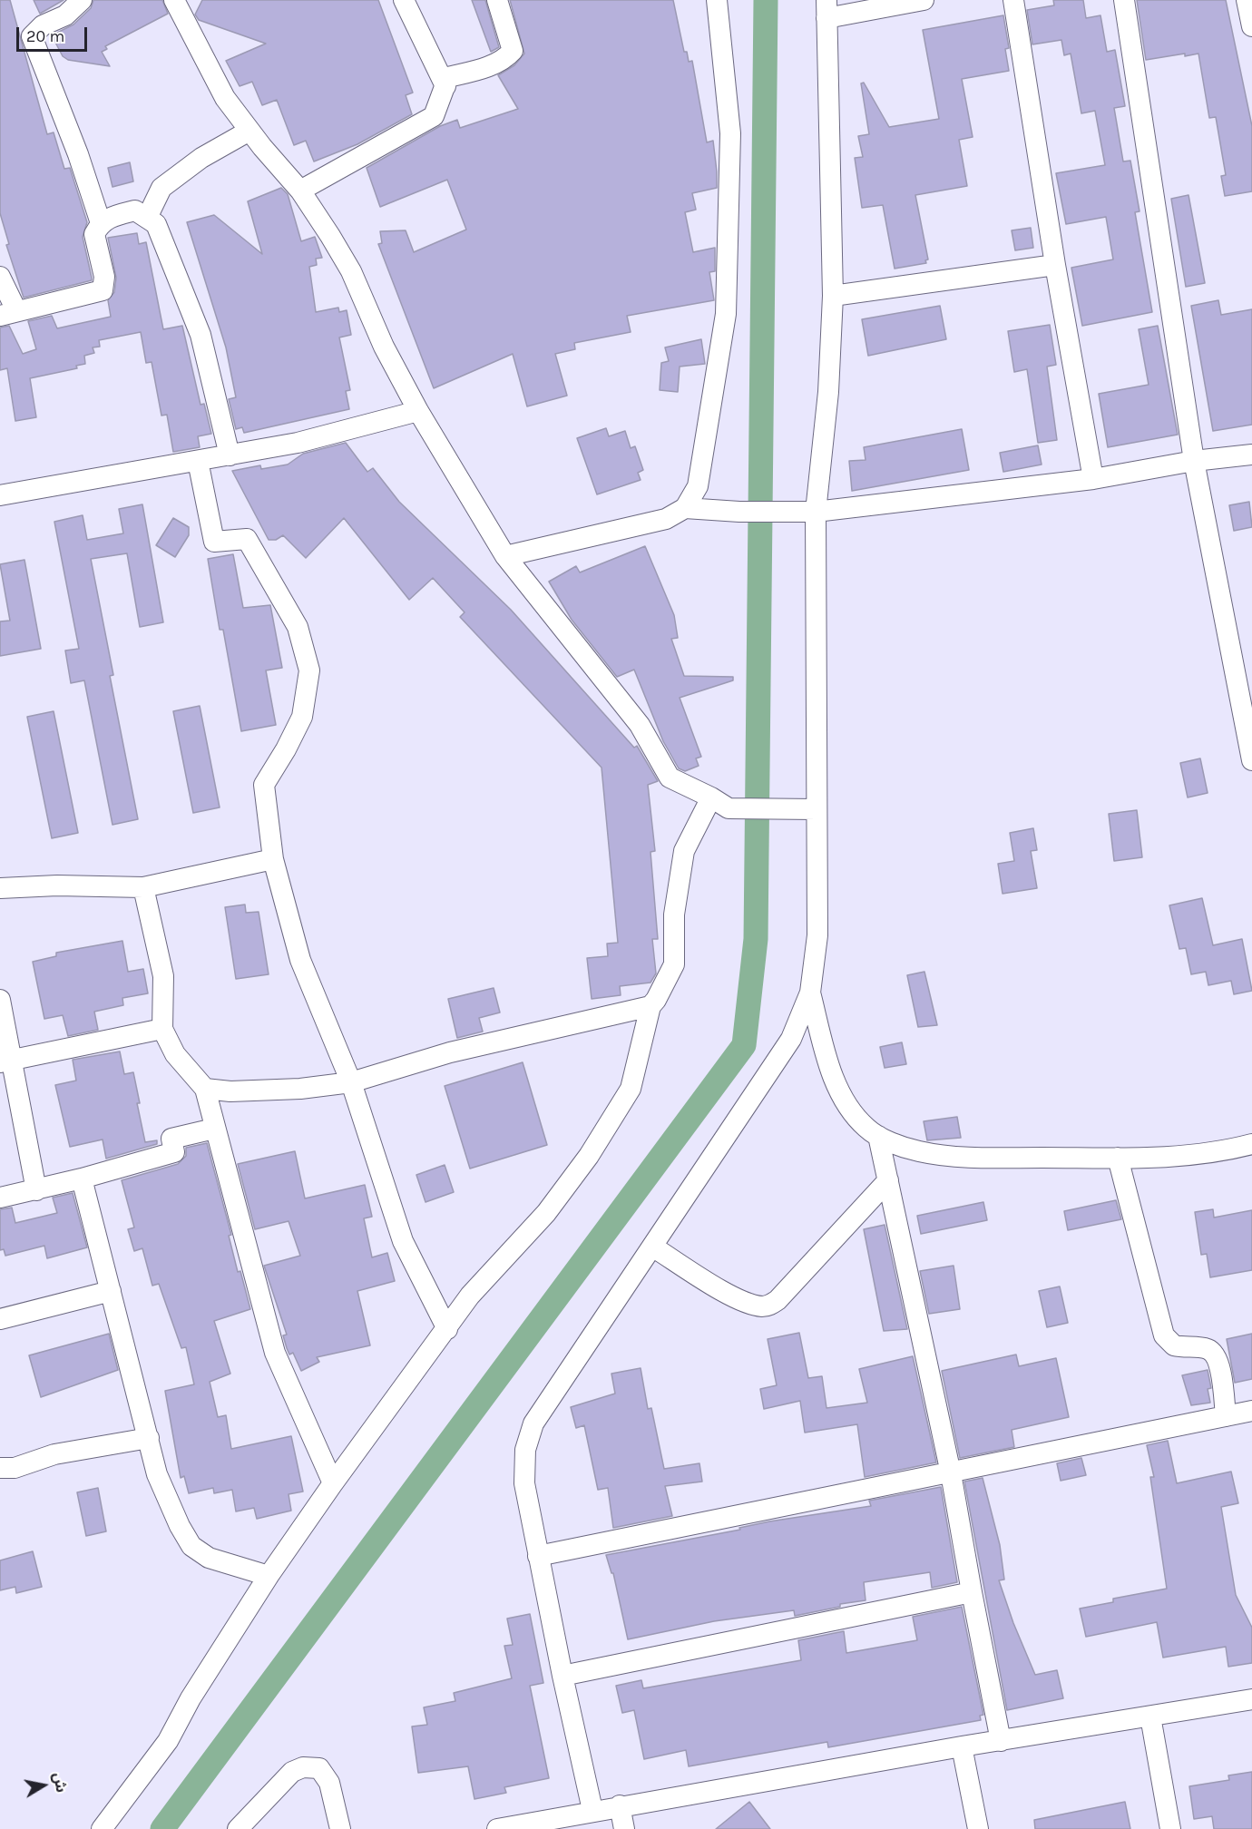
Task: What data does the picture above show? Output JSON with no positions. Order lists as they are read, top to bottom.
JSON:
{
  "scale_bar": "20 m",
  "north": "right"
}
